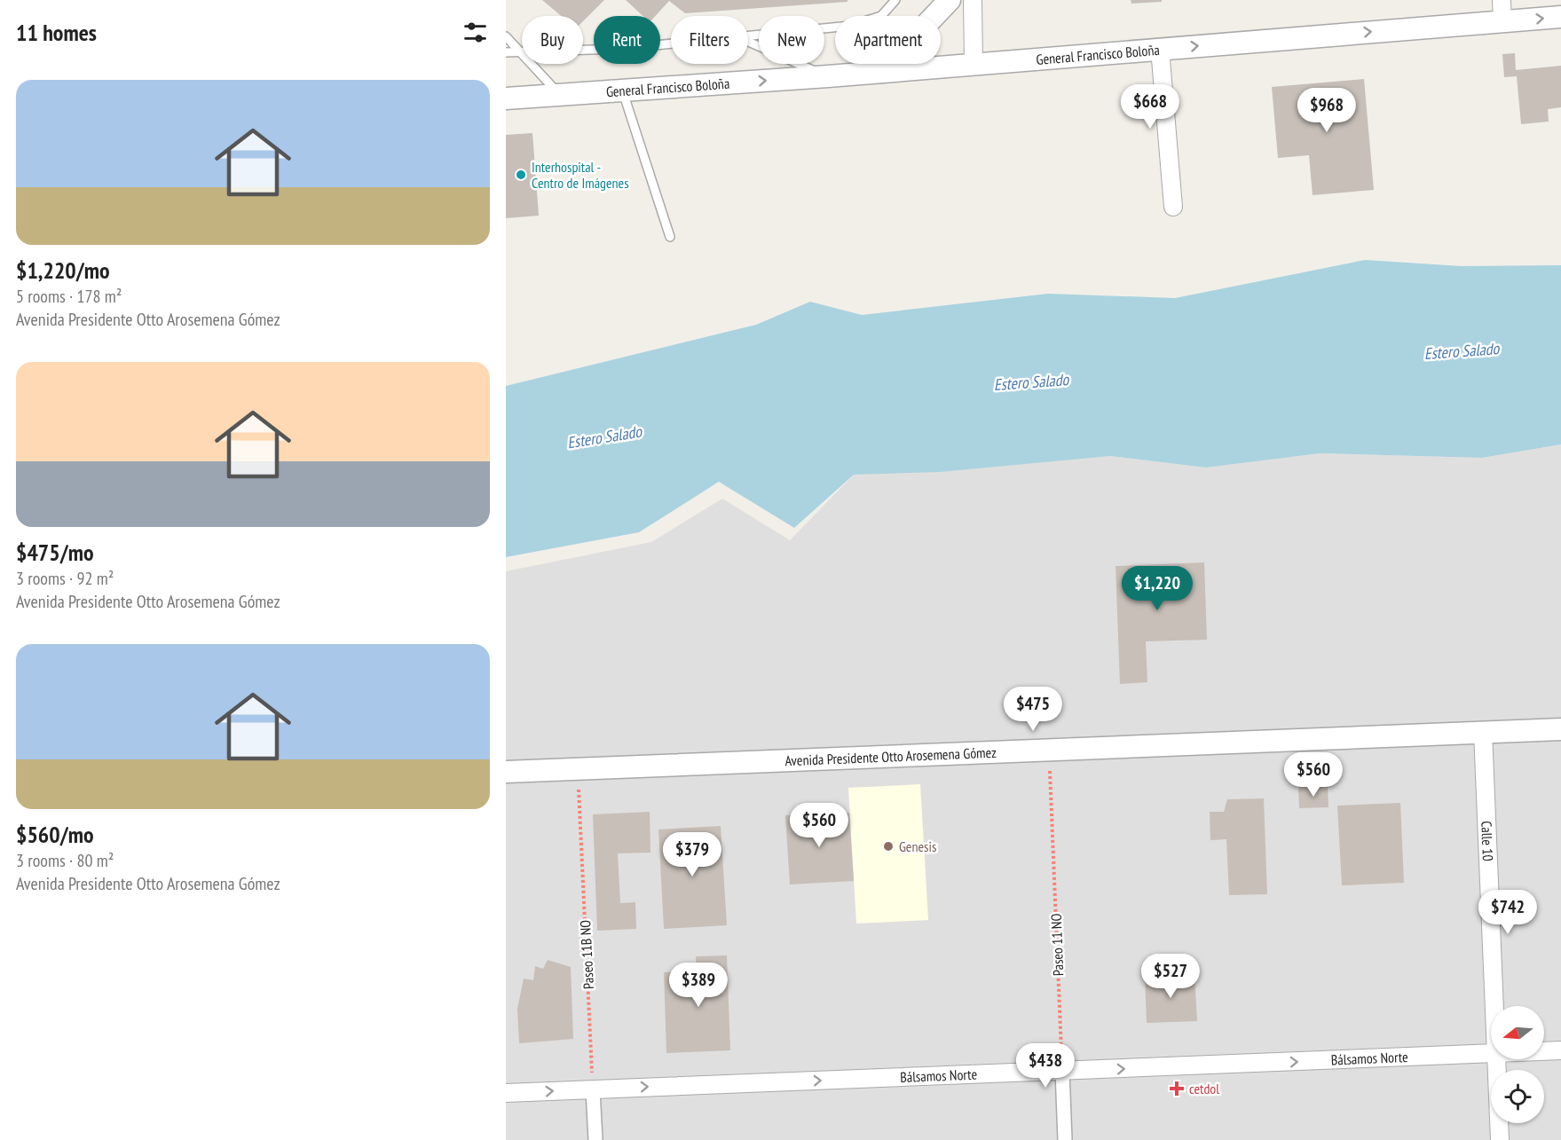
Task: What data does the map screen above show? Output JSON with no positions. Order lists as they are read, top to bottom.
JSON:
{
  "streets": {
    "street": [
      "General Francisco Boloña",
      "Avenida Presidente Otto Arosemena Gómez",
      "Calle 10",
      "Bálsamos Norte"
    ],
    "path": ["Paseo 11 NO", "Paseo 11B NO"]
  },
  "crossings": [
    ["Avenida Presidente Otto Arosemena Gómez", "Calle 10"],
    ["Avenida Presidente Otto Arosemena Gómez", "Paseo 11 NO"],
    ["Avenida Presidente Otto Arosemena Gómez", "Paseo 11B NO"],
    ["Paseo 11 NO", "Bálsamos Norte"],
    ["Paseo 11B NO", "Bálsamos Norte"]
  ],
  "one_way": ["General Francisco Boloña", "Bálsamos Norte"],
  "water": ["Estero Salado"],
  "places": {
    "other": ["Interhospital - Centro de Imágenes", "Genesis"],
    "health": ["cetdol"]
  },
  "north": "left",
  "page": {
    "heading": "11 homes",
    "chip": [
      "Buy",
      "Rent",
      "Filters",
      "New",
      "Apartment"
    ],
    "list": [
      {
        "name": "$1,220/mo",
        "note": "5 rooms · 178 m² · Avenida Presidente Otto Arosemena Gómez"
      },
      {
        "name": "$475/mo",
        "note": "3 rooms · 92 m² · Avenida Presidente Otto Arosemena Gómez"
      },
      {
        "name": "$560/mo",
        "note": "3 rooms · 80 m² · Avenida Presidente Otto Arosemena Gómez"
      }
    ],
    "price": [
      "$668",
      "$968",
      "$1,220",
      "$475",
      "$560",
      "$560",
      "$379",
      "$742",
      "$527",
      "$389",
      "$438"
    ]
  }
}
